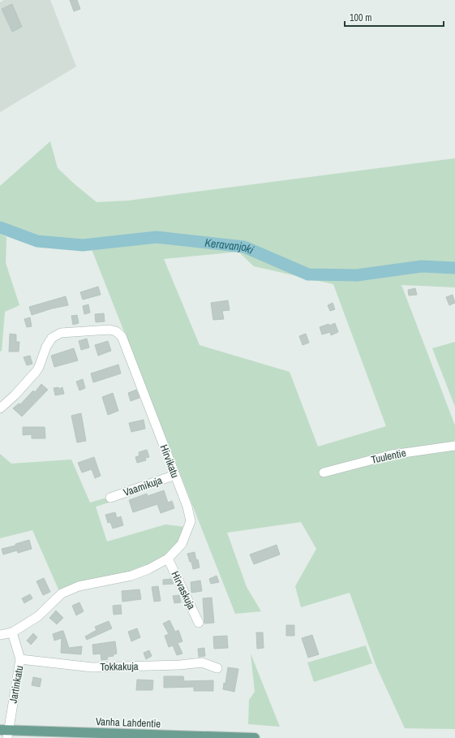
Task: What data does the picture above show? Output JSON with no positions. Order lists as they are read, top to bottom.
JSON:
{
  "streets": {
    "main road": ["Vanha Lahdentie"],
    "street": [
      "Tuulentie",
      "Hirvikatu",
      "Vaamikuja",
      "Hirvaskuja",
      "Tokkakuja",
      "Jartinkatu"
    ]
  },
  "crossings": [
    ["Hirvikatu", "Vaamikuja"],
    ["Hirvikatu", "Hirvaskuja"],
    ["Hirvikatu", "Jartinkatu"],
    ["Tokkakuja", "Jartinkatu"],
    ["Jartinkatu", "Vanha Lahdentie"]
  ],
  "water": ["Keravanjoki"],
  "scale_bar": "100 m"
}
